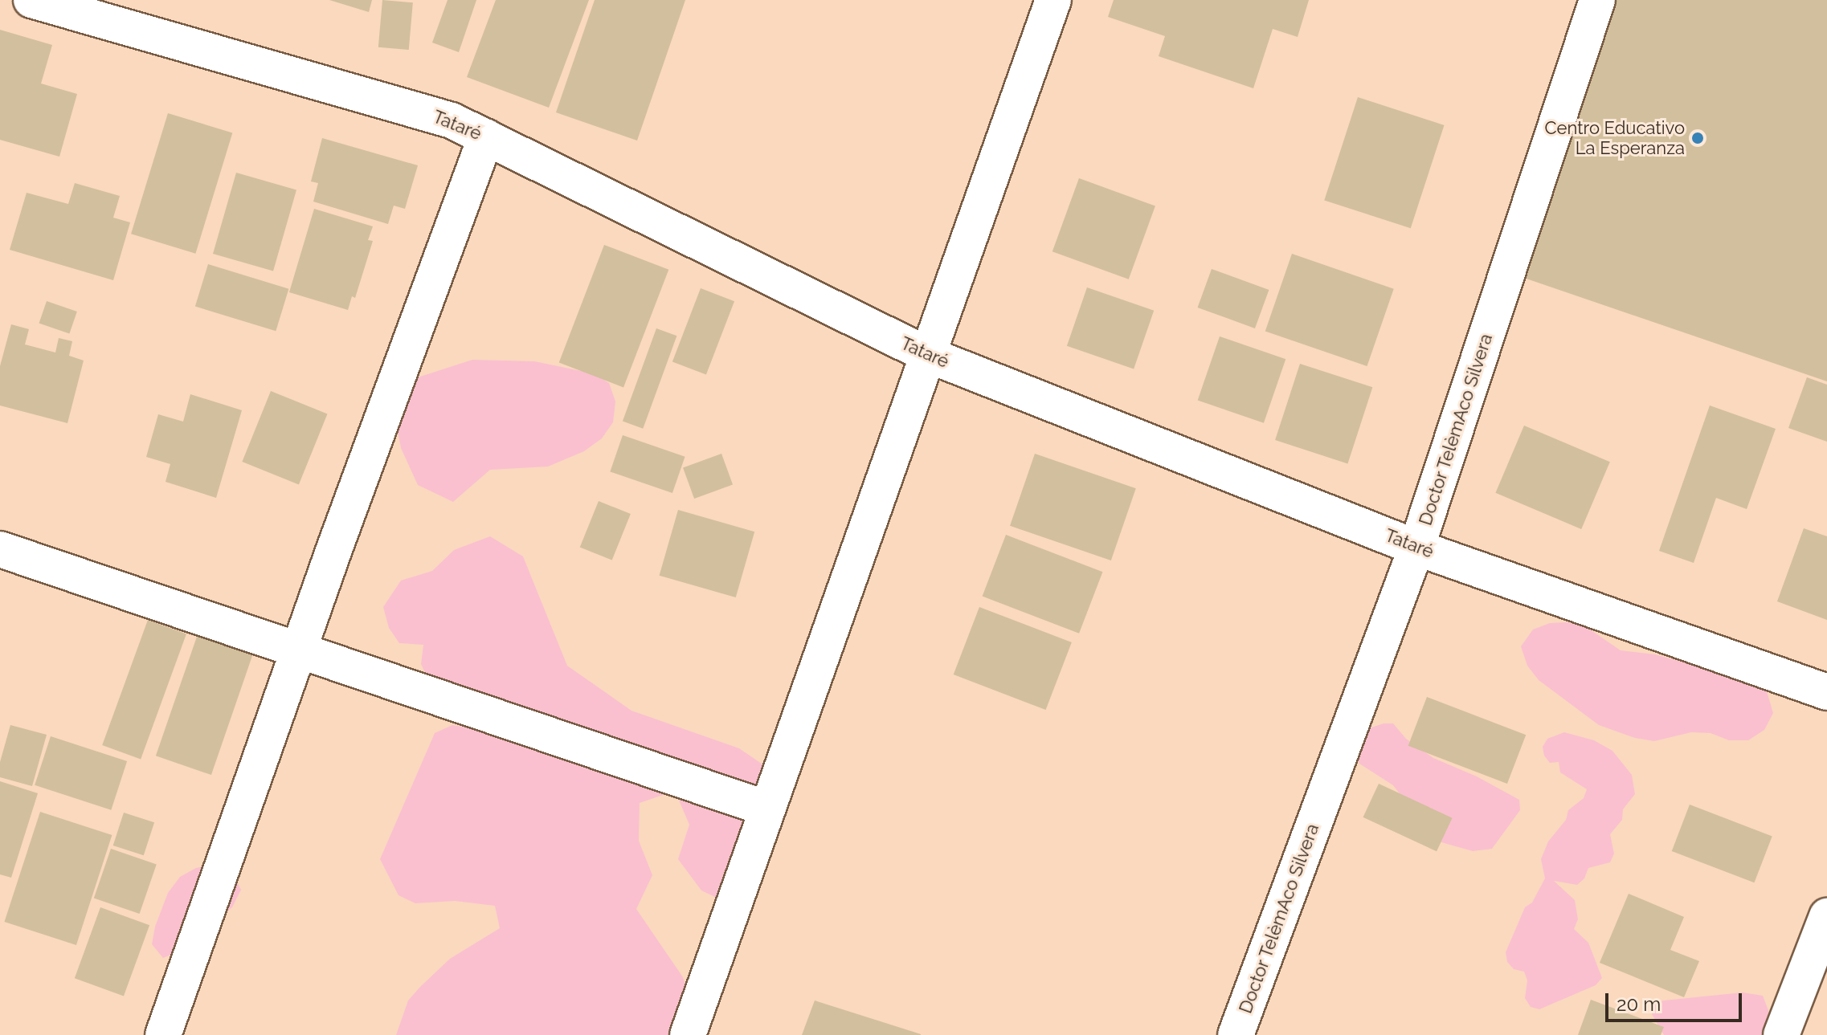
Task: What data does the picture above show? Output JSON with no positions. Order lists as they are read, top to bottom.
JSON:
{
  "streets": {
    "street": ["Tataré", "Doctor TelèmAco Silvera"]
  },
  "crossings": [
    ["Tataré", "Doctor TelèmAco Silvera"]
  ],
  "places": ["Centro Educativo La Esperanza"],
  "scale_bar": "20 m"
}
